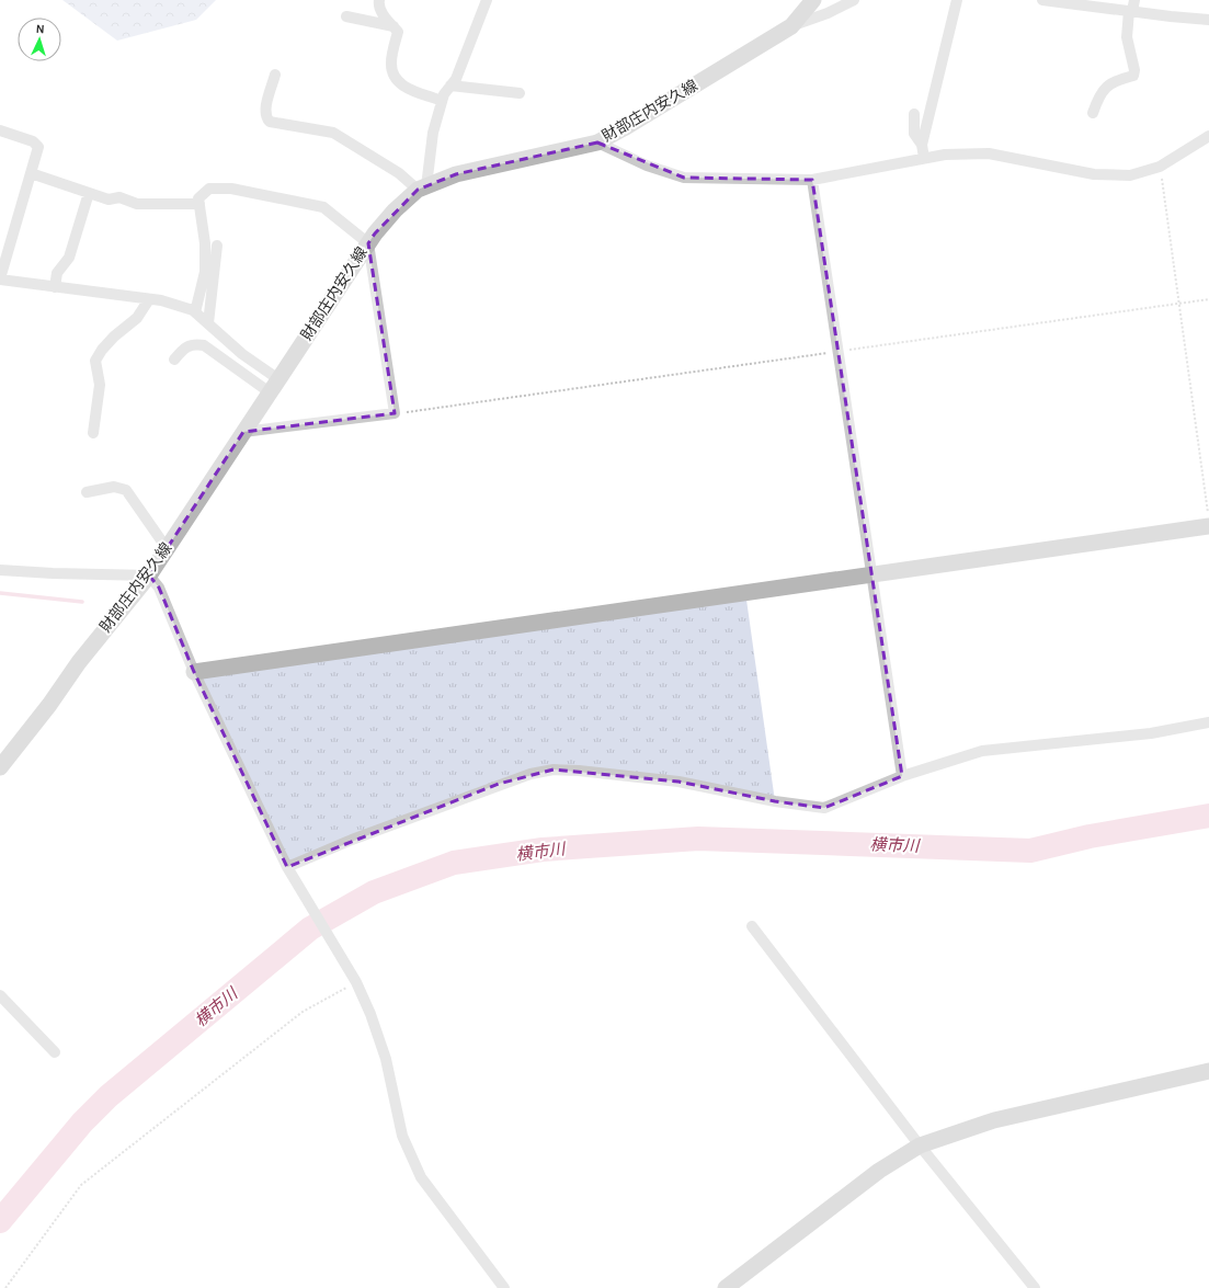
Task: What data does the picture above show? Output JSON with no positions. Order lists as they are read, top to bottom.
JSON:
{
  "streets": {
    "street": ["財部庄内安久線"]
  },
  "water": ["横市川"],
  "north": "top"
}
